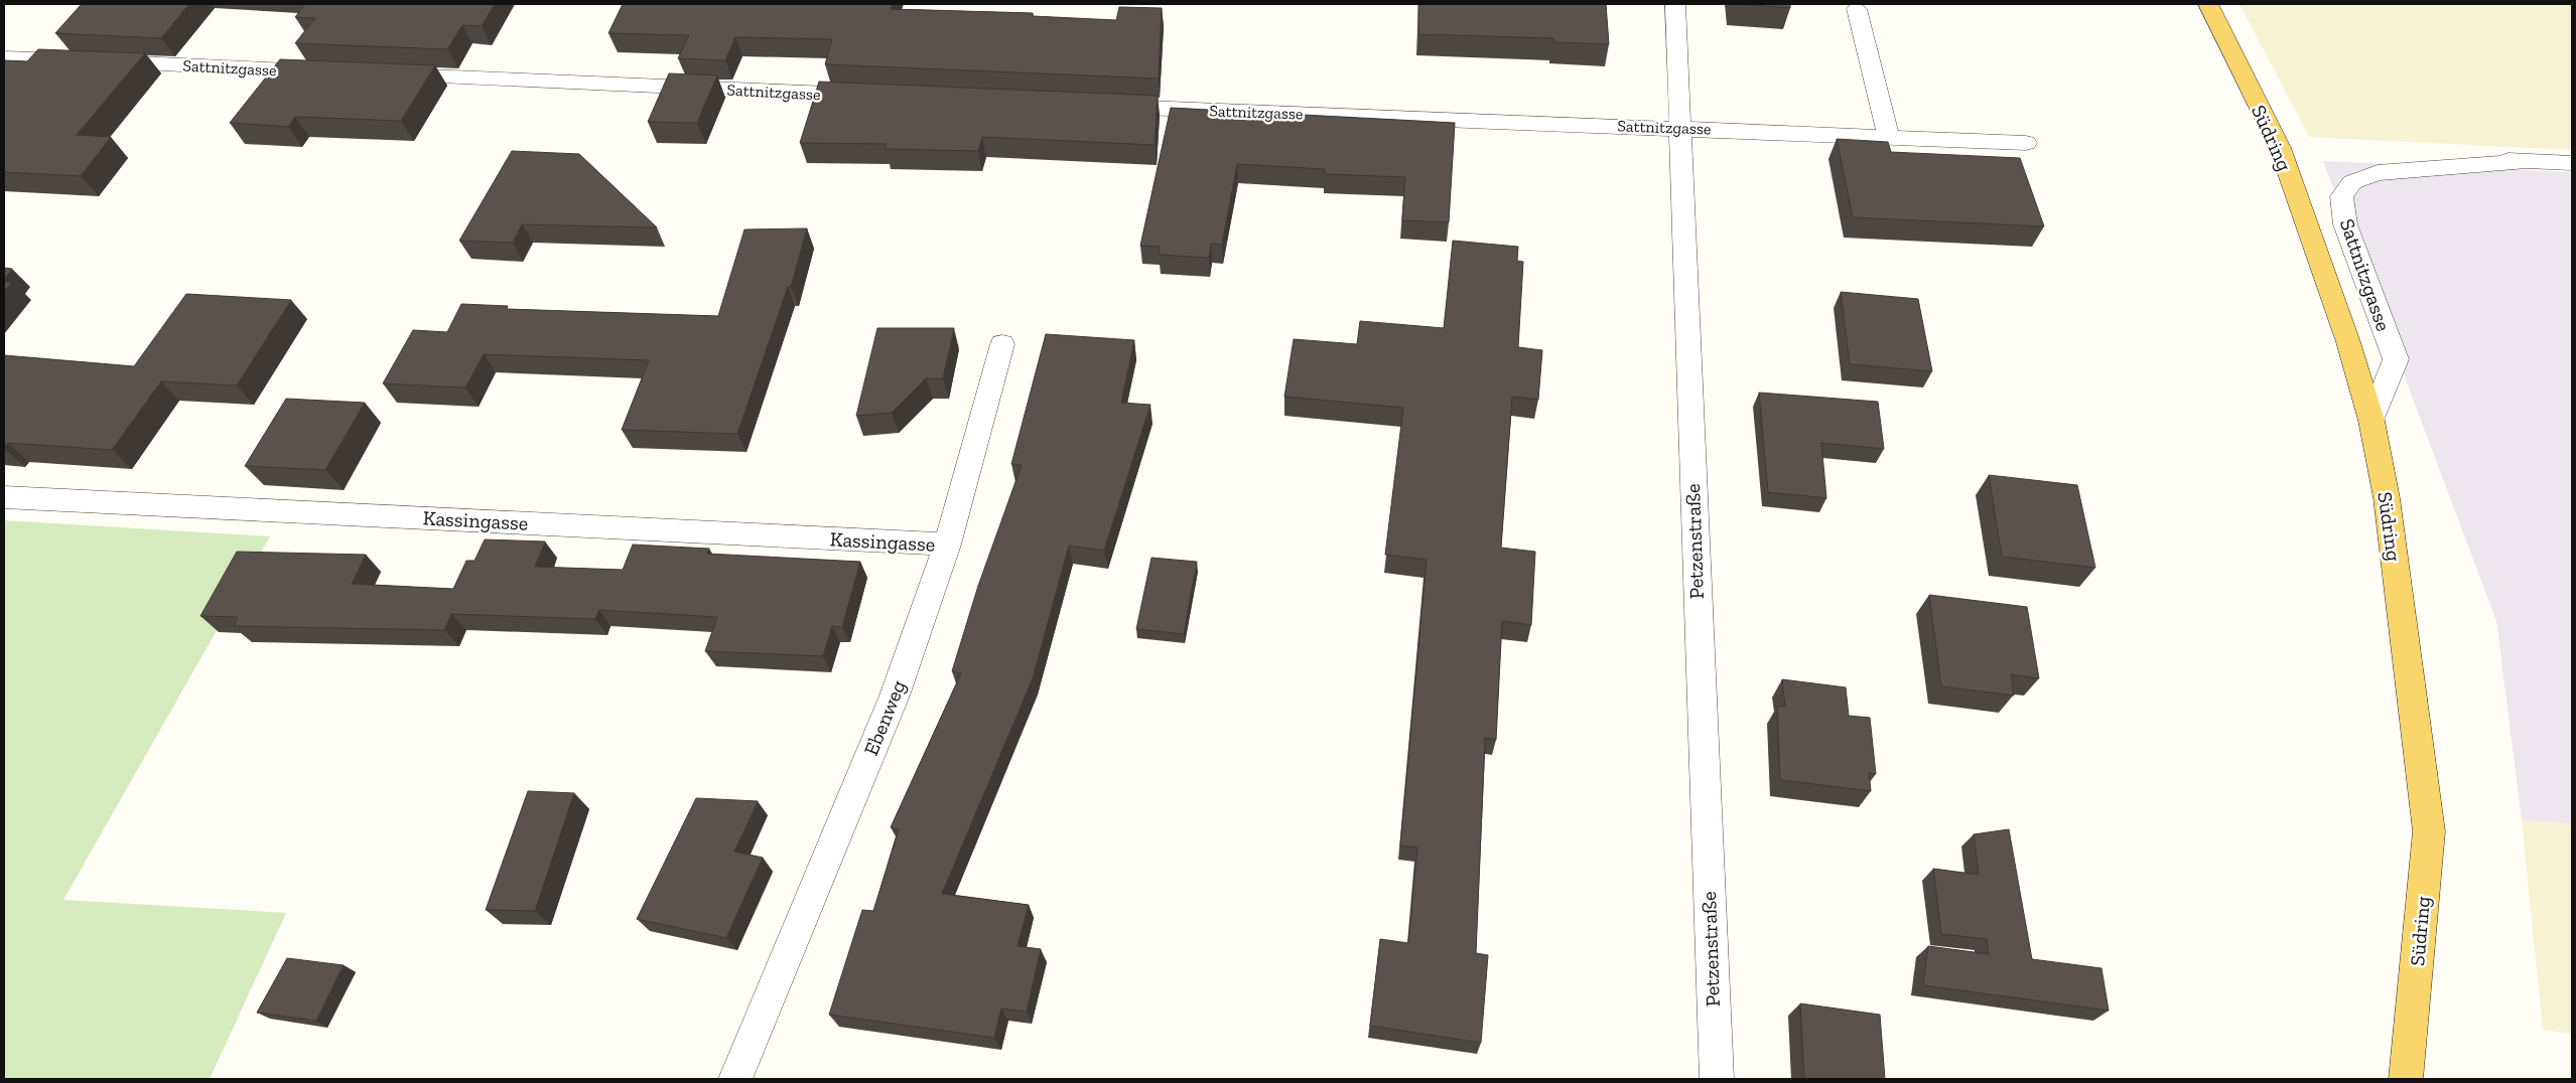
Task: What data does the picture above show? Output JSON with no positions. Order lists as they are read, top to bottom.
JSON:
{
  "streets": {
    "main road": ["Südring"],
    "street": [
      "Sattnitzgasse",
      "Kassingasse",
      "Petzenstraße",
      "Ebenweg"
    ]
  },
  "crossings": [
    ["Sattnitzgasse", "Südring"],
    ["Sattnitzgasse", "Petzenstraße"],
    ["Kassingasse", "Ebenweg"]
  ]
}
